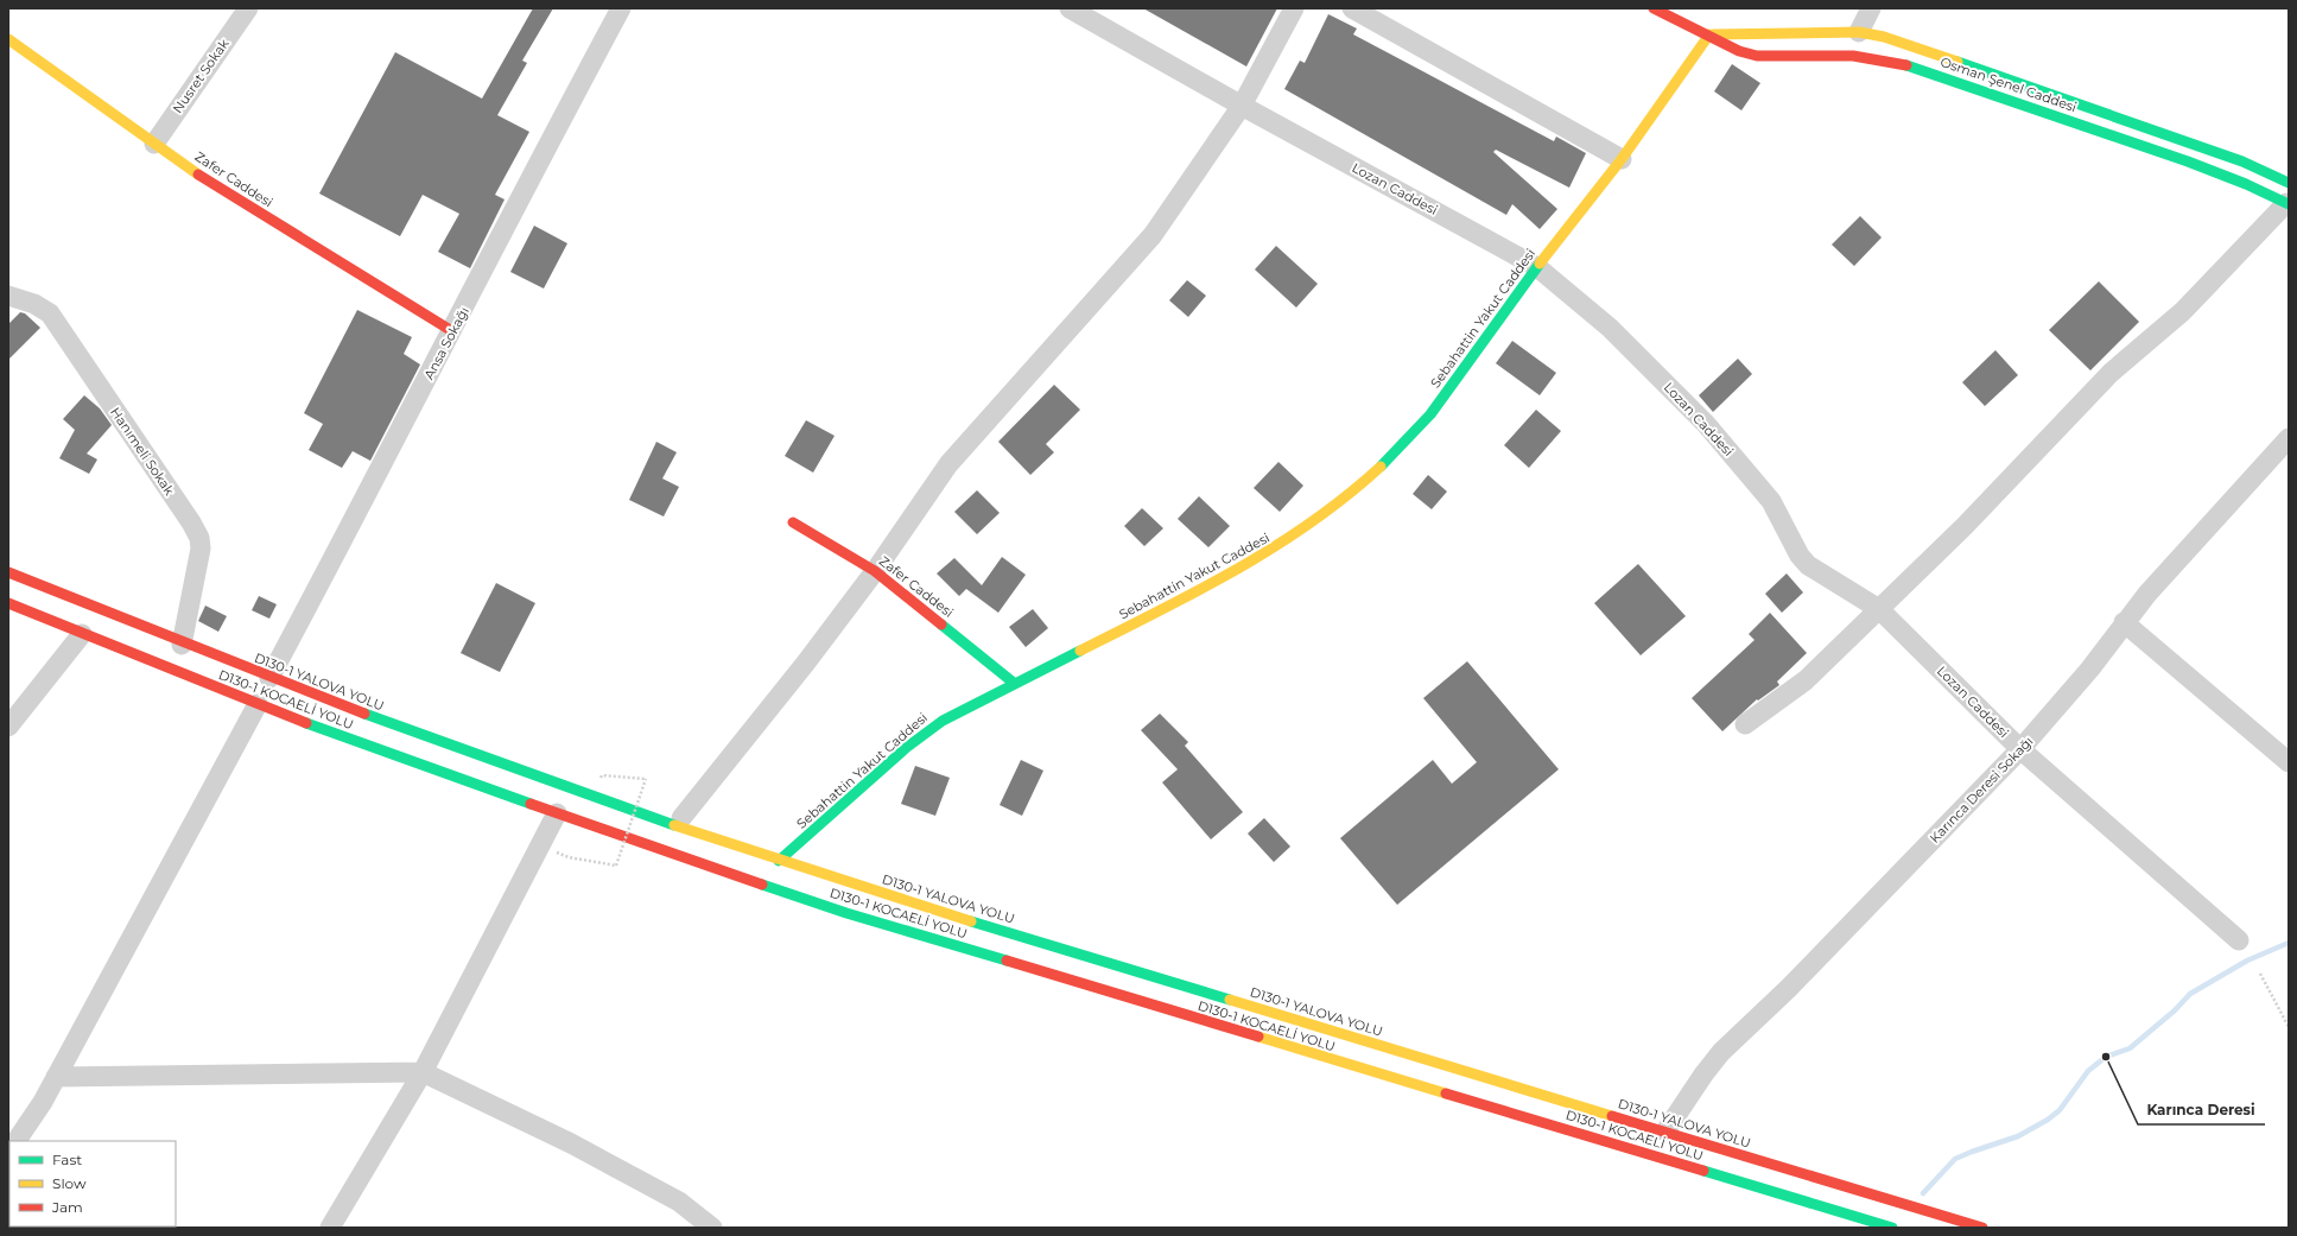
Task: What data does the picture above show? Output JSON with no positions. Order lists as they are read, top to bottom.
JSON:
{
  "streets": {
    "main road": [
      "Osman Şenel Caddesi",
      "Zafer Caddesi",
      "Sebahattin Yakut Caddesi",
      "D130-1 YALOVA YOLU",
      "D130-1 KOCAELİ YOLU"
    ],
    "street": [
      "Nusret Sokak",
      "Lozan Caddesi",
      "Ansa Sokağı",
      "Hanımeli Sokak",
      "Karınca Deresi Sokağı"
    ]
  },
  "crossings": [
    ["Nusret Sokak", "Zafer Caddesi"],
    ["Osman Şenel Caddesi", "Sebahattin Yakut Caddesi"],
    ["Zafer Caddesi", "Sebahattin Yakut Caddesi"],
    ["Zafer Caddesi", "Ansa Sokağı"],
    ["Lozan Caddesi", "Sebahattin Yakut Caddesi"],
    ["Lozan Caddesi", "Karınca Deresi Sokağı"],
    ["Sebahattin Yakut Caddesi", "D130-1 YALOVA YOLU"],
    ["Ansa Sokağı", "D130-1 YALOVA YOLU"],
    ["Hanımeli Sokak", "D130-1 YALOVA YOLU"],
    ["D130-1 YALOVA YOLU", "Karınca Deresi Sokağı"]
  ],
  "places": ["Karınca Deresi"],
  "legend": ["Fast", "Slow", "Jam"]
}
